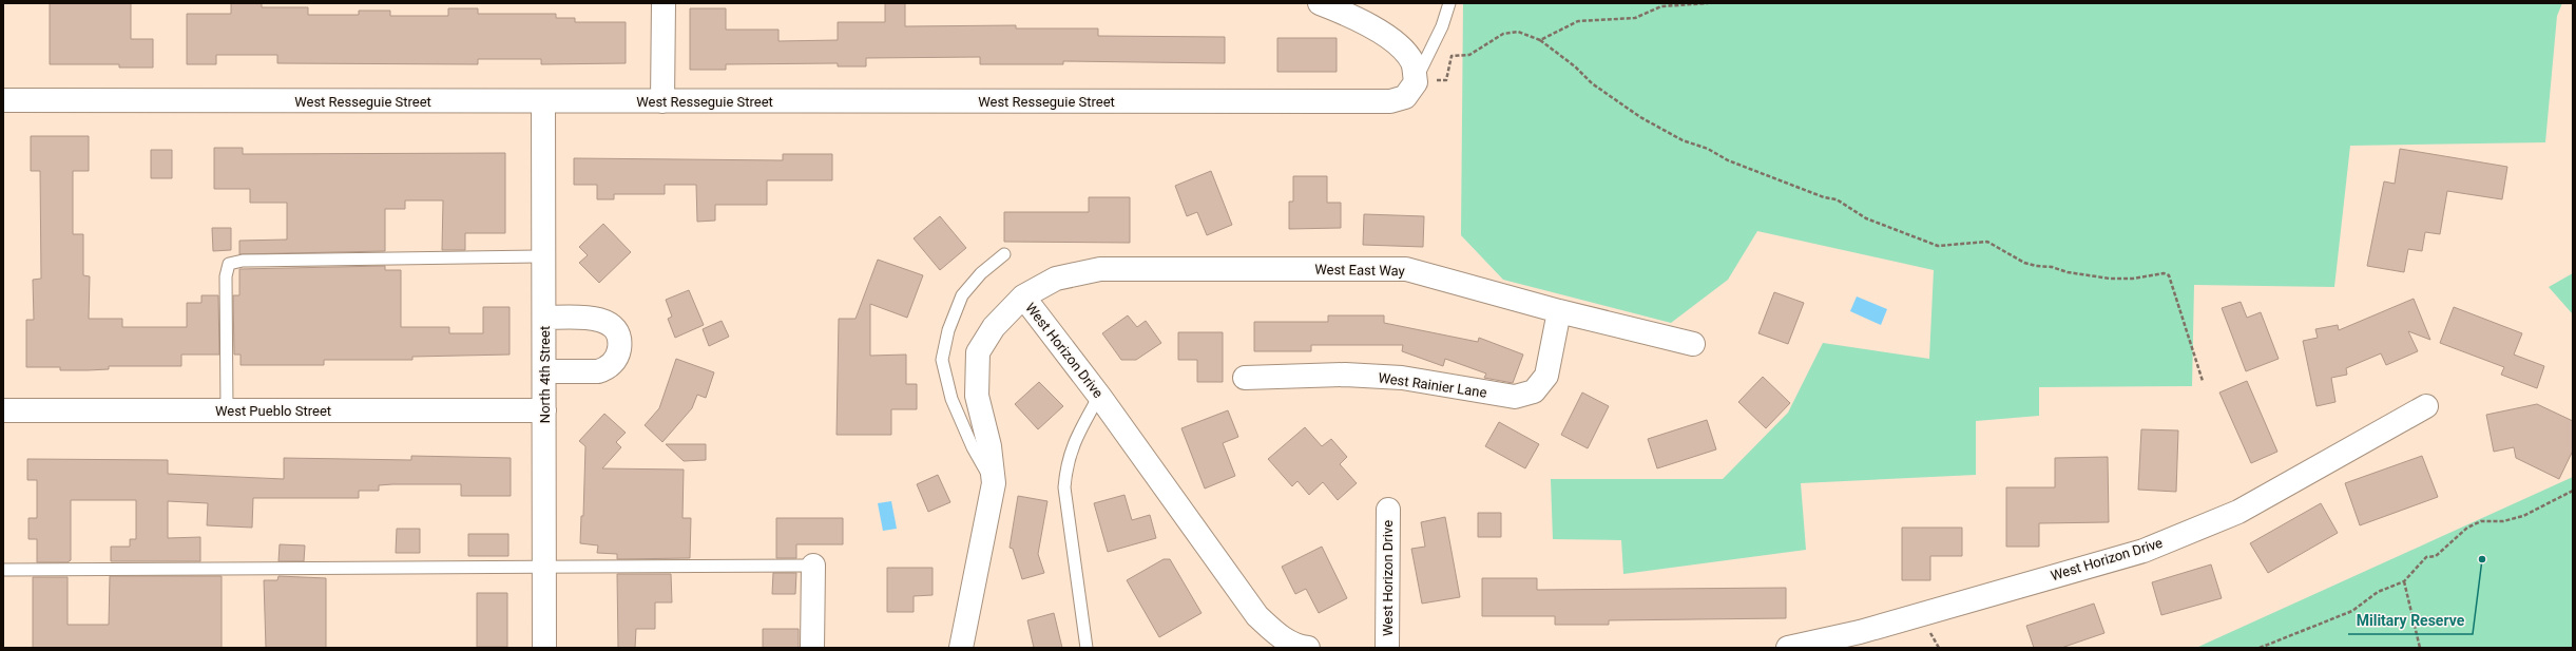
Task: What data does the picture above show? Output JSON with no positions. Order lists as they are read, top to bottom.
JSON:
{
  "streets": {
    "street": [
      "West Resseguie Street",
      "West East Way",
      "West Horizon Drive",
      "North 4th Street",
      "West Rainier Lane",
      "West Pueblo Street"
    ]
  },
  "crossings": [
    ["West Resseguie Street", "North 4th Street"],
    ["West East Way", "West Horizon Drive"],
    ["West East Way", "West Rainier Lane"],
    ["North 4th Street", "West Pueblo Street"]
  ],
  "places": ["Military Reserve"]
}
